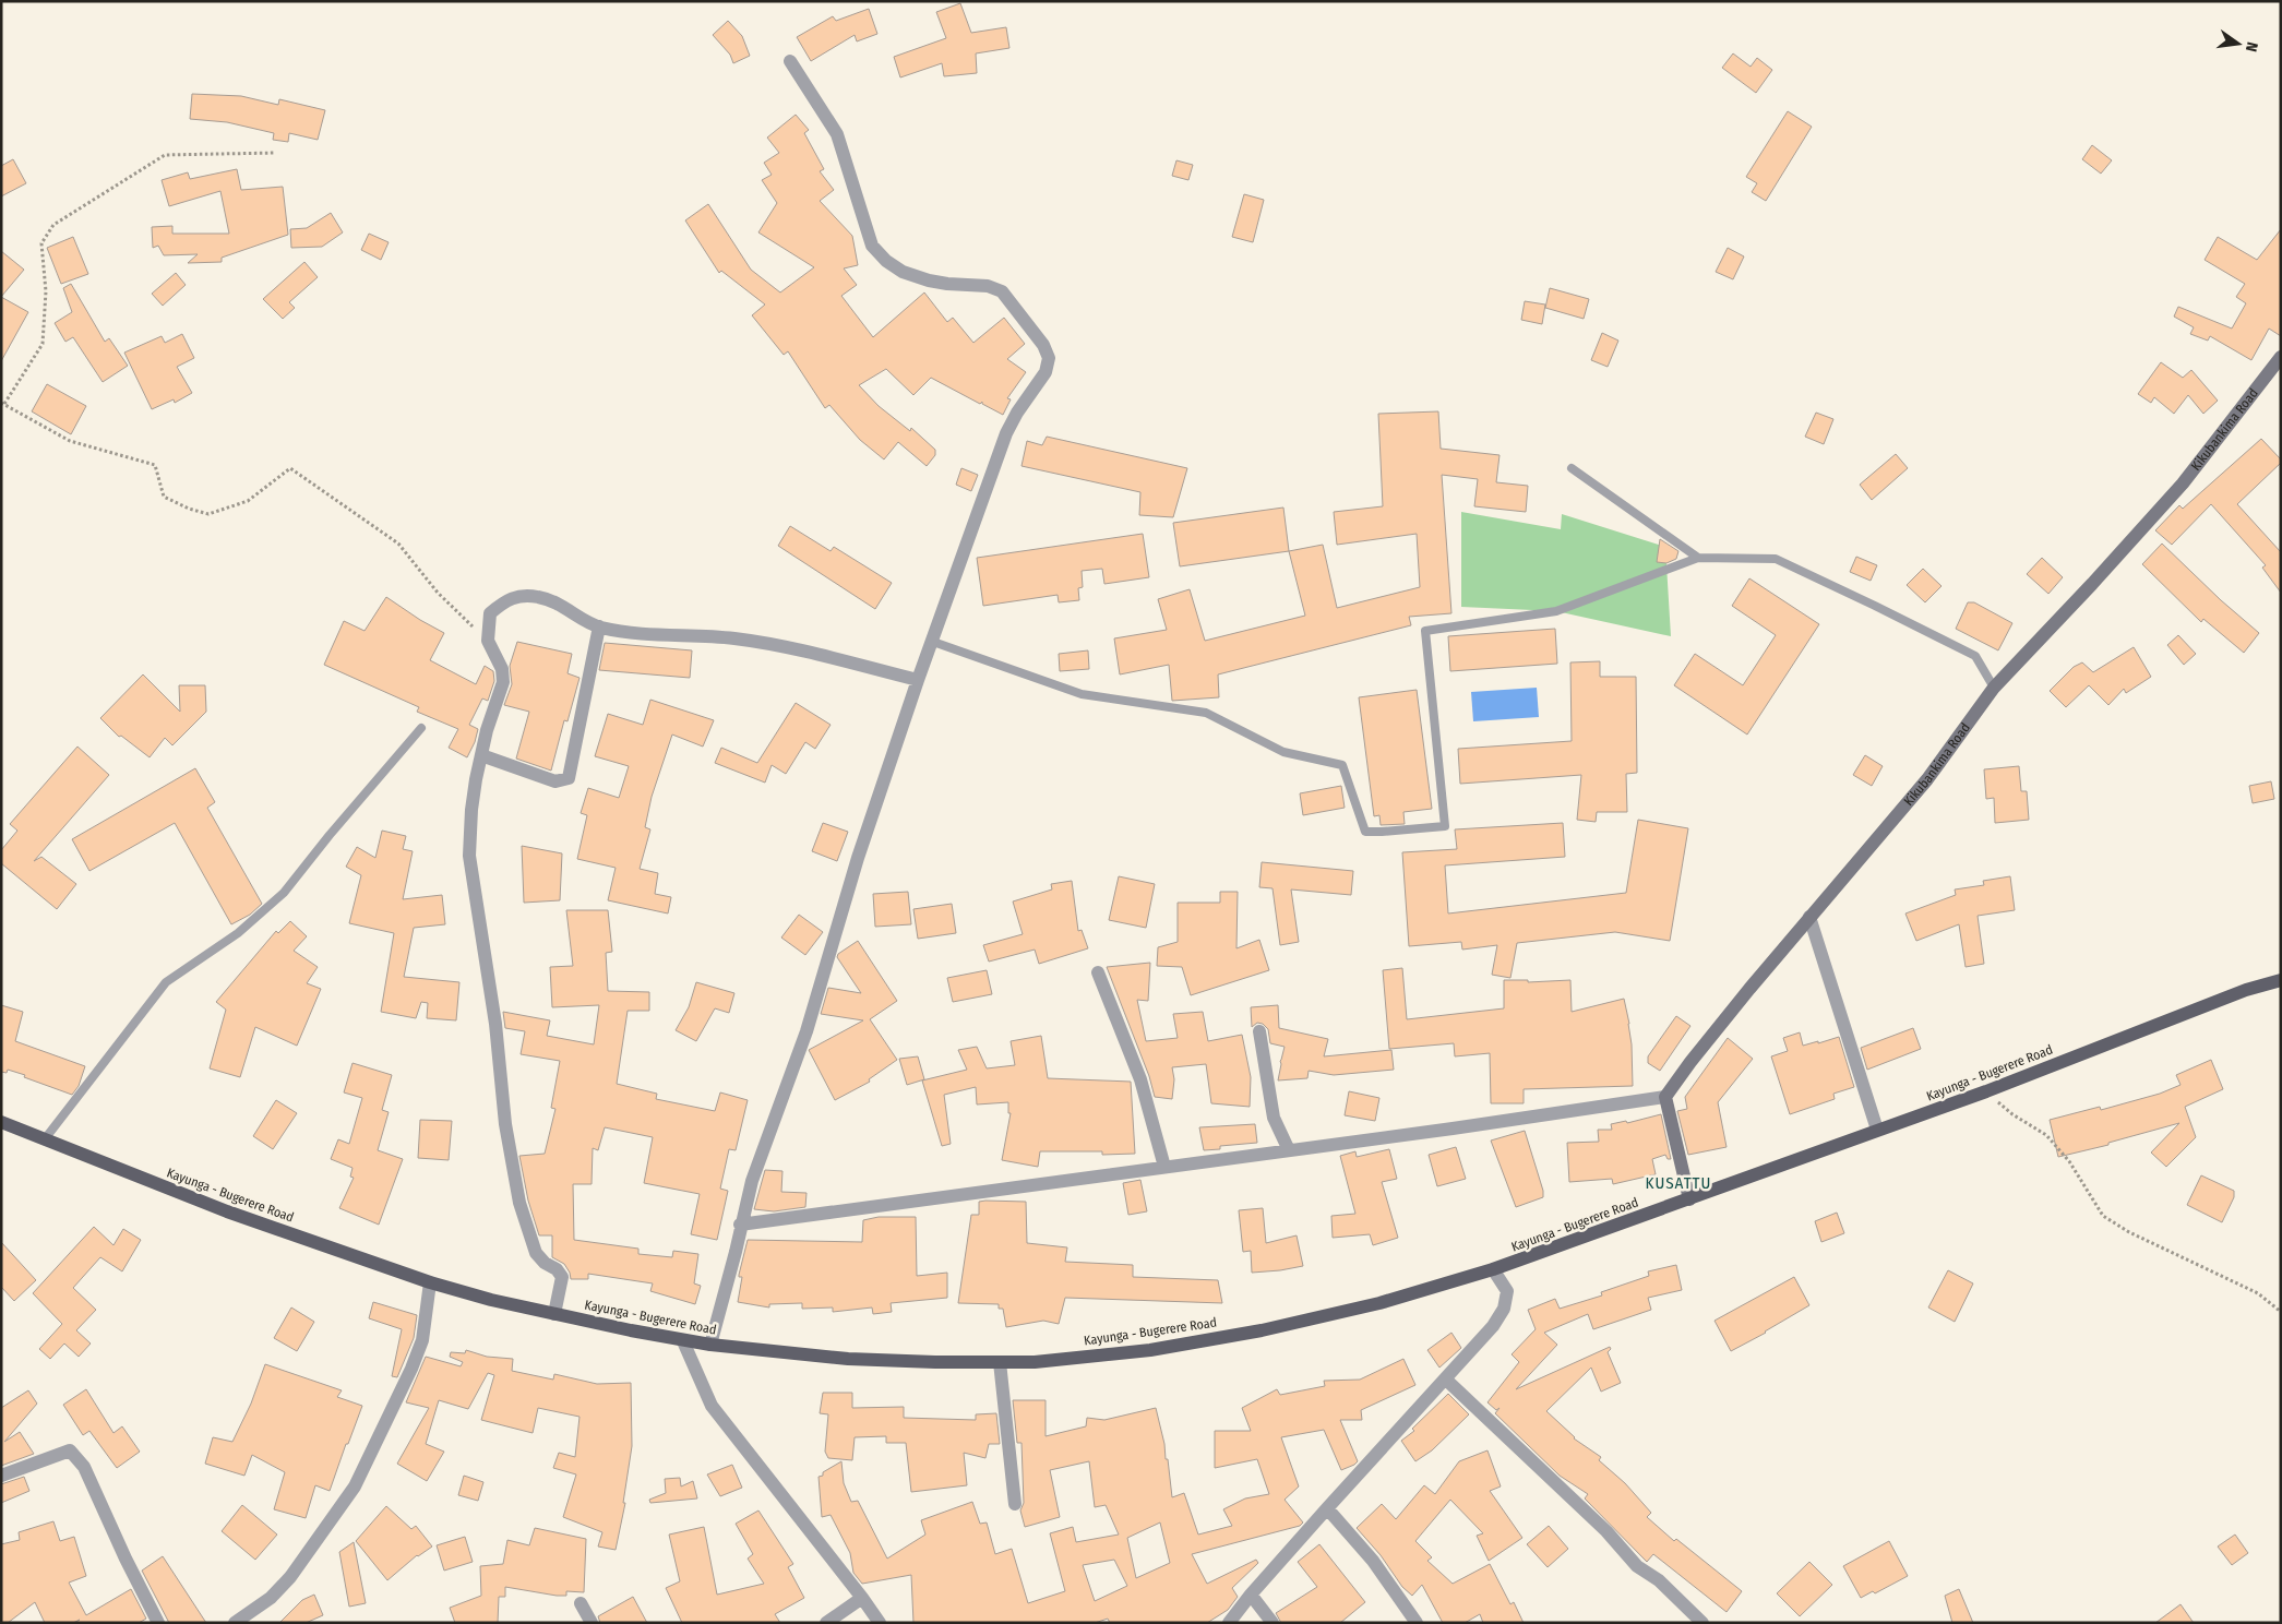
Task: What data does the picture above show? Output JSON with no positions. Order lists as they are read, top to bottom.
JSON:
{
  "streets": {
    "main road": ["Kayunga - Bugerere Road"],
    "street": ["Kikubankima Road"]
  },
  "districts": ["KUSATTU"],
  "north": "right"
}
